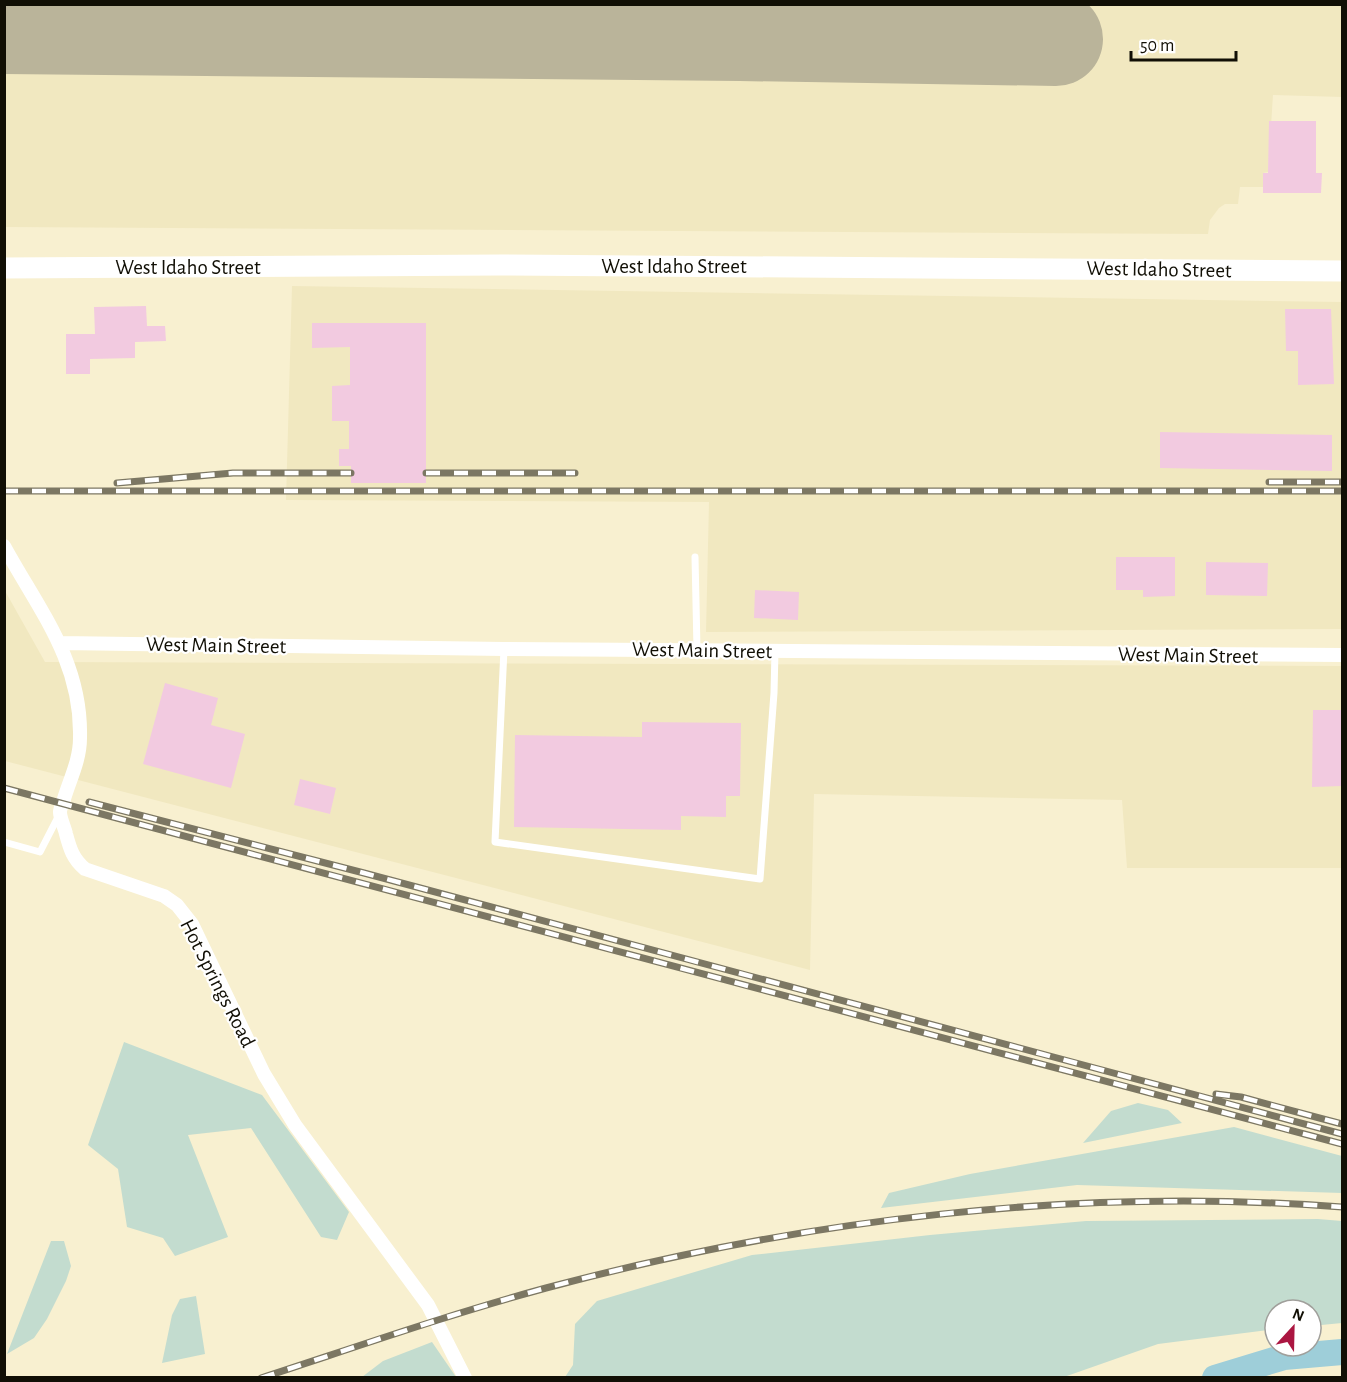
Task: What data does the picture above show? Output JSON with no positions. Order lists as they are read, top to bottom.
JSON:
{
  "streets": {
    "main road": ["West Idaho Street"],
    "street": ["West Main Street", "Hot Springs Road"]
  },
  "scale_bar": "50 m",
  "north": "top"
}
